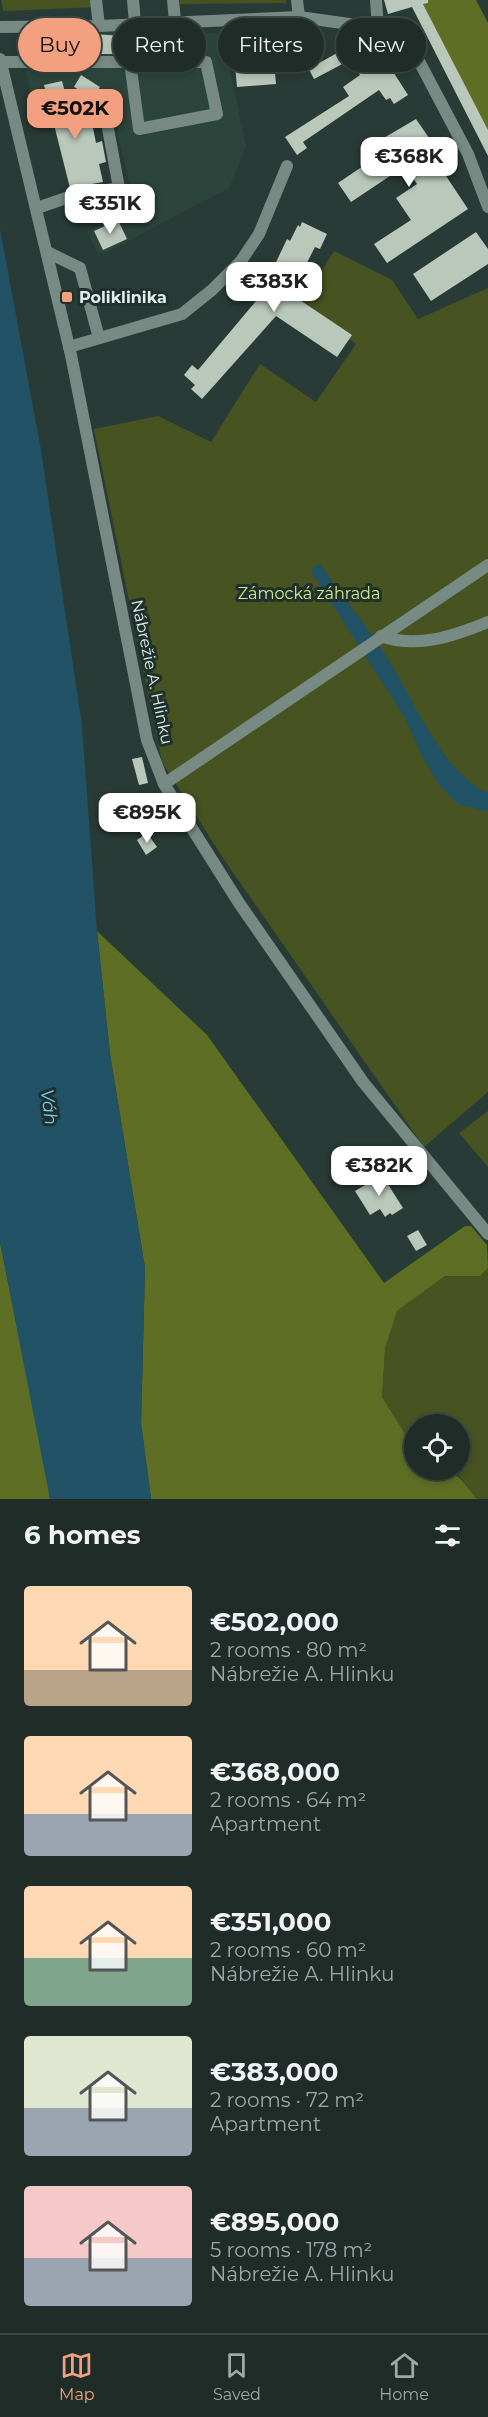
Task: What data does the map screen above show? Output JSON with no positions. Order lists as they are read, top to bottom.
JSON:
{
  "streets": {
    "street": ["Nábrežie A. Hlinku"]
  },
  "water": ["Váh"],
  "parks": ["Zámocká záhrada"],
  "places": {
    "transit": ["Poliklinika"]
  },
  "page": {
    "chip": [
      "Buy",
      "Rent",
      "Filters",
      "New"
    ],
    "price": [
      "€502K",
      "€368K",
      "€351K",
      "€383K",
      "€895K",
      "€382K"
    ],
    "heading": "6 homes",
    "list": [
      {
        "name": "€502,000",
        "note": "2 rooms · 80 m² · Nábrežie A. Hlinku"
      },
      {
        "name": "€368,000",
        "note": "2 rooms · 64 m² · Apartment"
      },
      {
        "name": "€351,000",
        "note": "2 rooms · 60 m² · Nábrežie A. Hlinku"
      },
      {
        "name": "€383,000",
        "note": "2 rooms · 72 m² · Apartment"
      },
      {
        "name": "€895,000",
        "note": "5 rooms · 178 m² · Nábrežie A. Hlinku"
      }
    ],
    "tabs": ["Map", "Saved", "Home"]
  }
}
